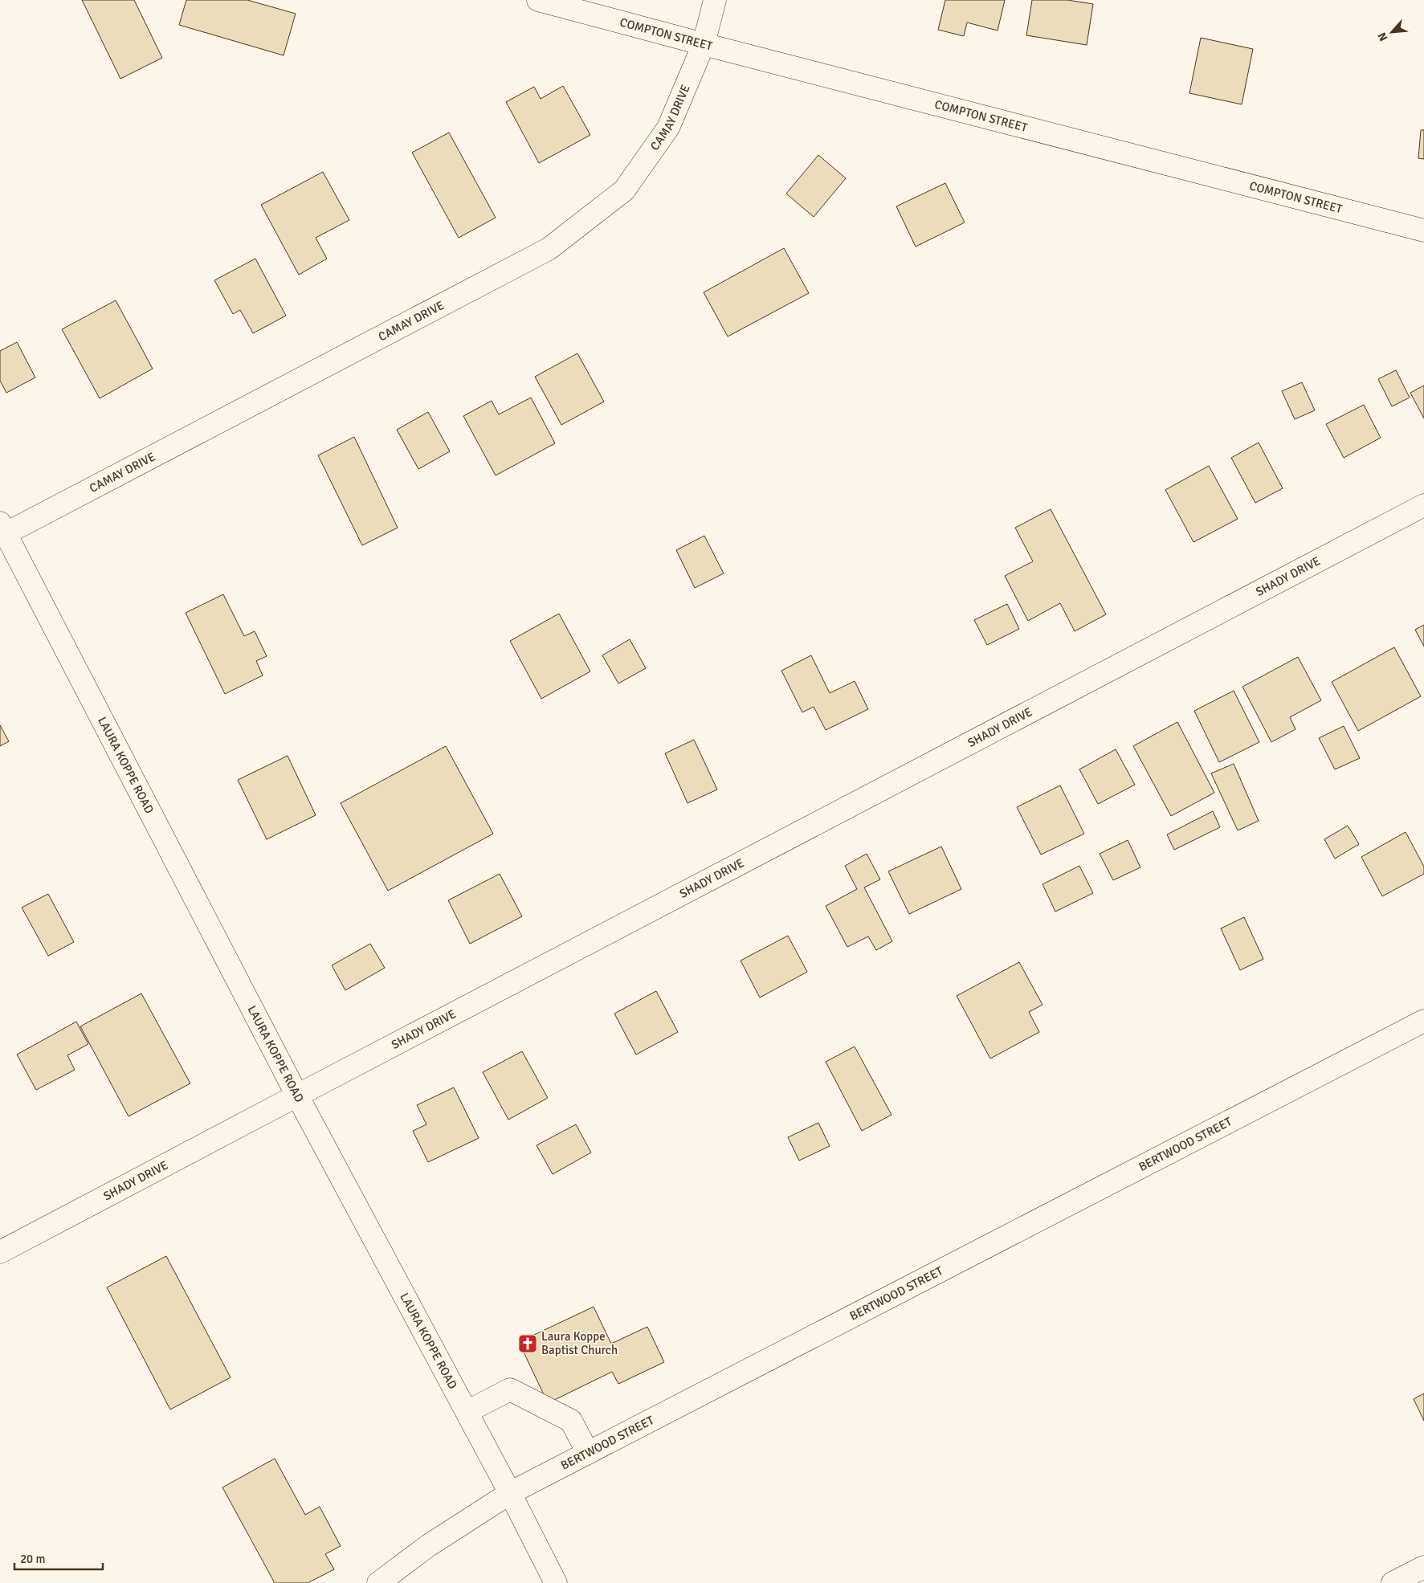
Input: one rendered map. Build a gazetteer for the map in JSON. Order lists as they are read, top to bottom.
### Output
{
  "streets": {
    "street": [
      "COMPTON STREET",
      "CAMAY DRIVE",
      "SHADY DRIVE",
      "LAURA KOPPE ROAD",
      "BERTWOOD STREET"
    ]
  },
  "crossings": [
    ["COMPTON STREET", "CAMAY DRIVE"],
    ["CAMAY DRIVE", "LAURA KOPPE ROAD"],
    ["SHADY DRIVE", "LAURA KOPPE ROAD"],
    ["LAURA KOPPE ROAD", "BERTWOOD STREET"]
  ],
  "places": {
    "church": ["Laura Koppe Baptist Church"]
  },
  "scale_bar": "20 m",
  "north": "bottom left"
}
